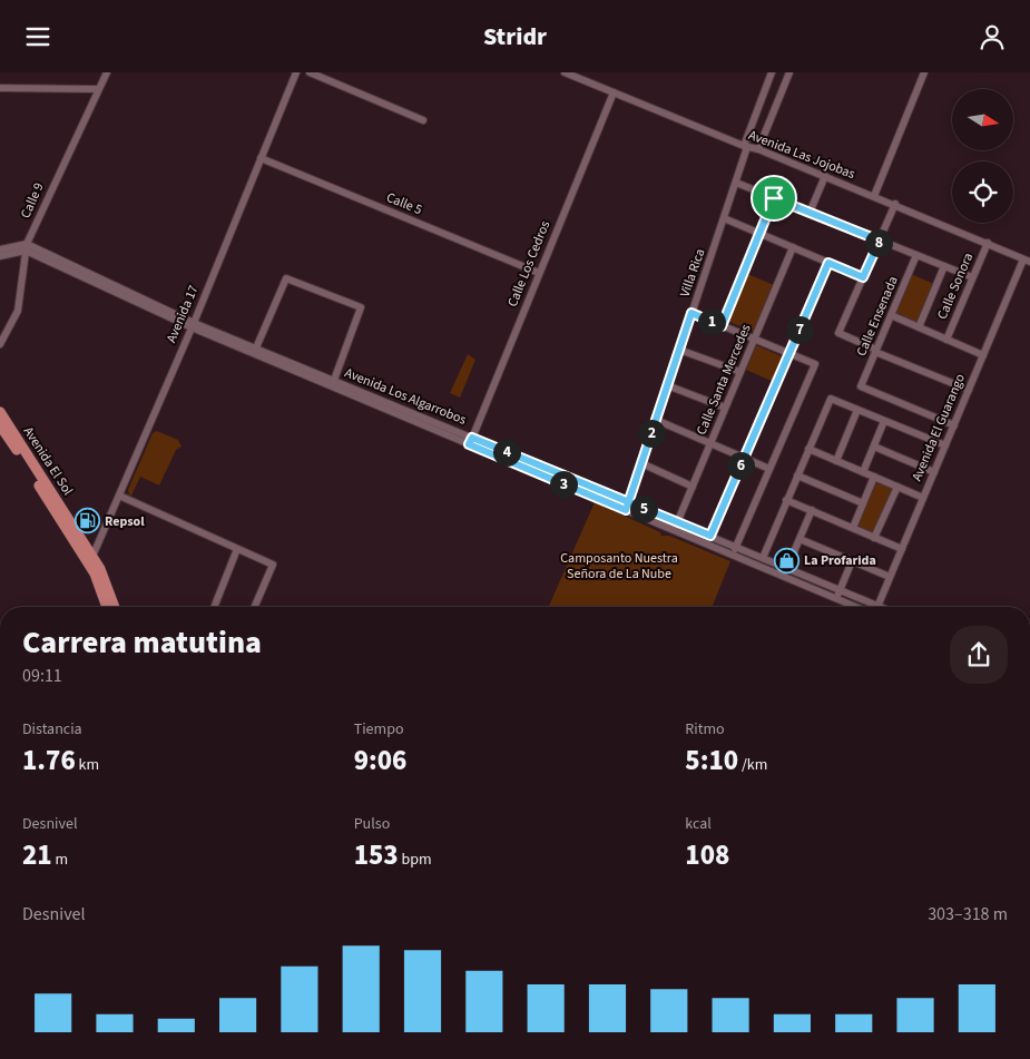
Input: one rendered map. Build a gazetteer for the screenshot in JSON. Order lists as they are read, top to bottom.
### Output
{
  "streets": {
    "main road": ["Avenida El Sol"],
    "street": [
      "Avenida Las Jojobas",
      "Calle 9",
      "Calle 5",
      "Calle Los Cedros",
      "Villa Rica",
      "Calle Sonora",
      "Avenida 17",
      "Calle Ensenada",
      "Calle Santa Mercedes",
      "Avenida Los Algarrobos",
      "Avenida El Guarango"
    ]
  },
  "crossings": [
    ["Avenida Las Jojobas", "Calle Los Cedros"],
    ["Avenida Las Jojobas", "Villa Rica"],
    ["Avenida Las Jojobas", "Calle Sonora"],
    ["Avenida Las Jojobas", "Avenida El Guarango"],
    ["Calle 9", "Avenida Los Algarrobos"],
    ["Calle 5", "Calle Los Cedros"],
    ["Calle 5", "Avenida 17"],
    ["Calle Los Cedros", "Avenida Los Algarrobos"],
    ["Villa Rica", "Avenida Los Algarrobos"],
    ["Avenida 17", "Avenida Los Algarrobos"],
    ["Avenida 17", "Avenida El Sol"],
    ["Calle Ensenada", "Avenida El Guarango"],
    ["Calle Santa Mercedes", "Avenida Los Algarrobos"]
  ],
  "parks": ["Camposanto Nuestra Señora de La Nube"],
  "places": {
    "fuel station": ["Repsol"],
    "shop": ["La Profarida"]
  },
  "north": "right",
  "page": {
    "header": "Stridr",
    "pins": [
      "8",
      "1",
      "7",
      "2",
      "4",
      "6",
      "3",
      "5"
    ],
    "heading": ["Carrera matutina", "09:11"],
    "stats": [
      ["Distancia", "1.76 km"],
      ["Tiempo", "9:06"],
      ["Ritmo", "5:10 /km"],
      ["Desnivel", "21 m"],
      ["Pulso", "153 bpm"],
      ["kcal", "108"]
    ],
    "chart": ["Desnivel", "303–318 m"]
  }
}
